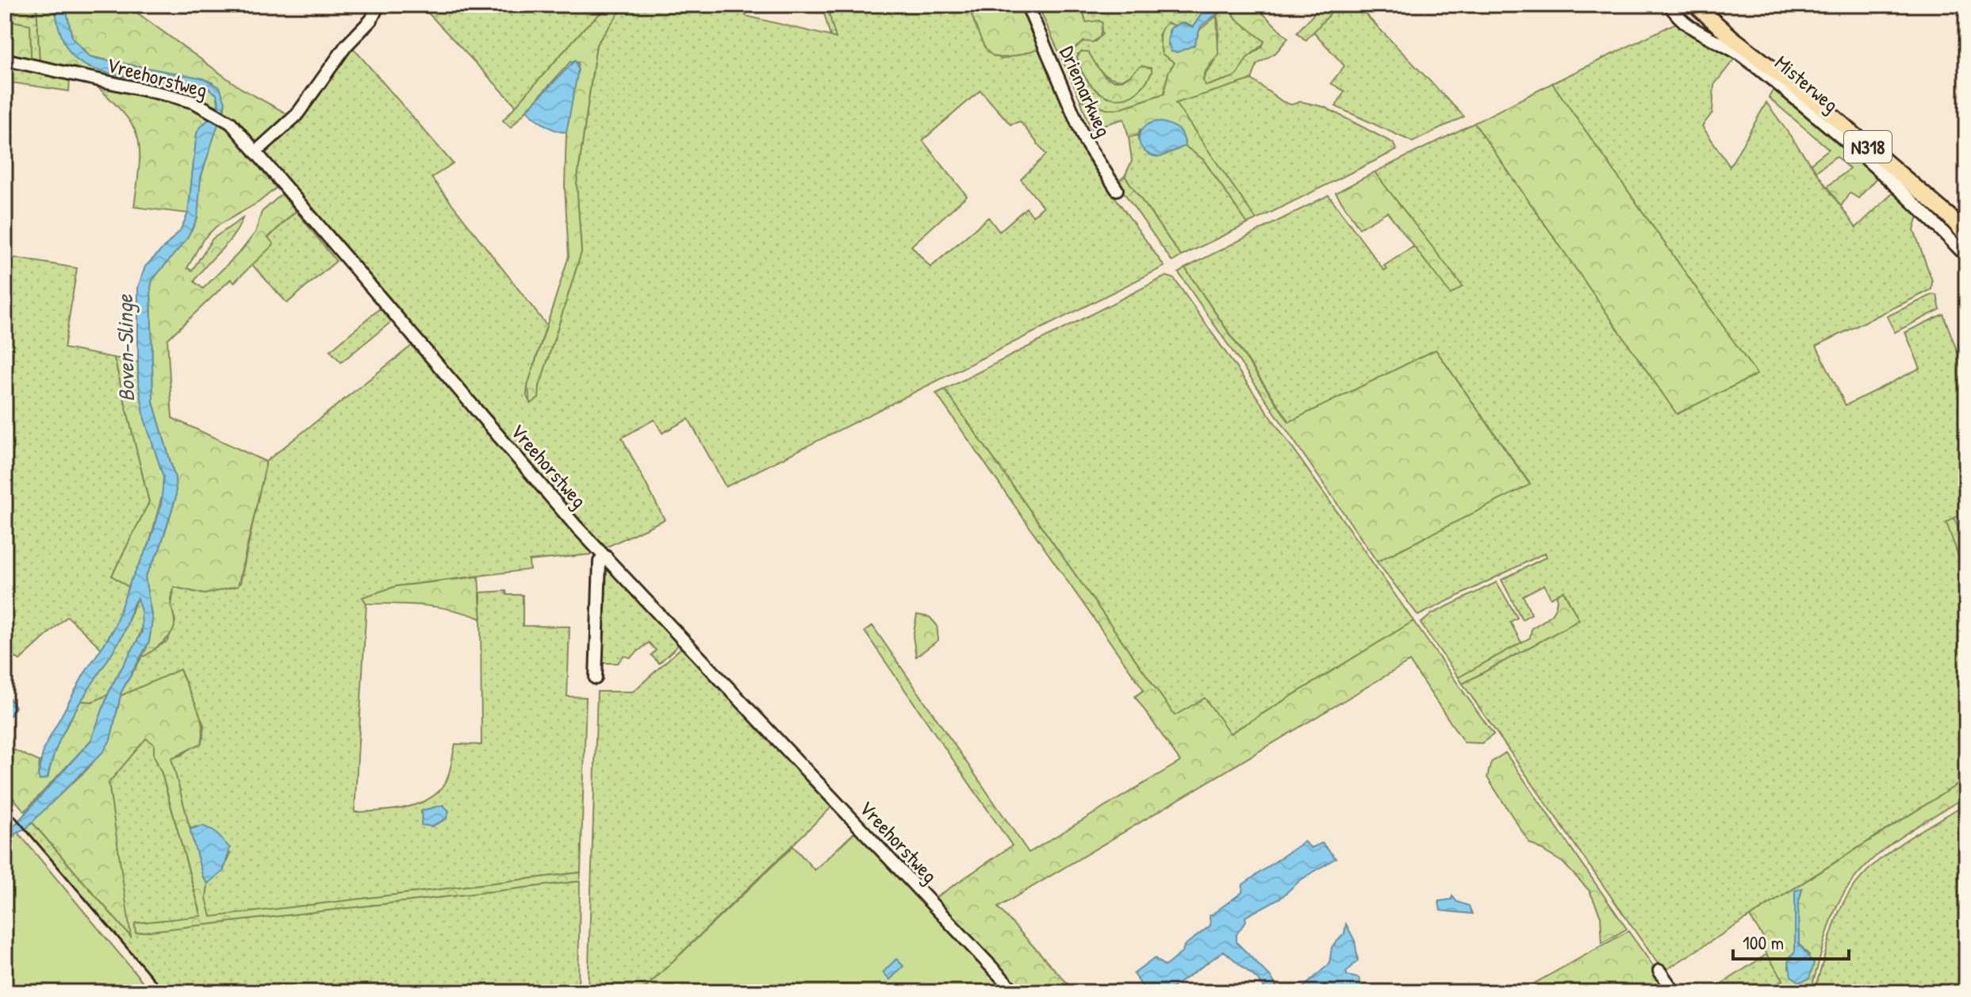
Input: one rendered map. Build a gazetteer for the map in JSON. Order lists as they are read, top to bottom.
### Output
{
  "streets": {
    "main road": ["Misterweg", "N318"],
    "street": ["Vreehorstweg", "Driemarkweg"]
  },
  "water": ["Boven-Slinge"],
  "scale_bar": "100 m"
}
